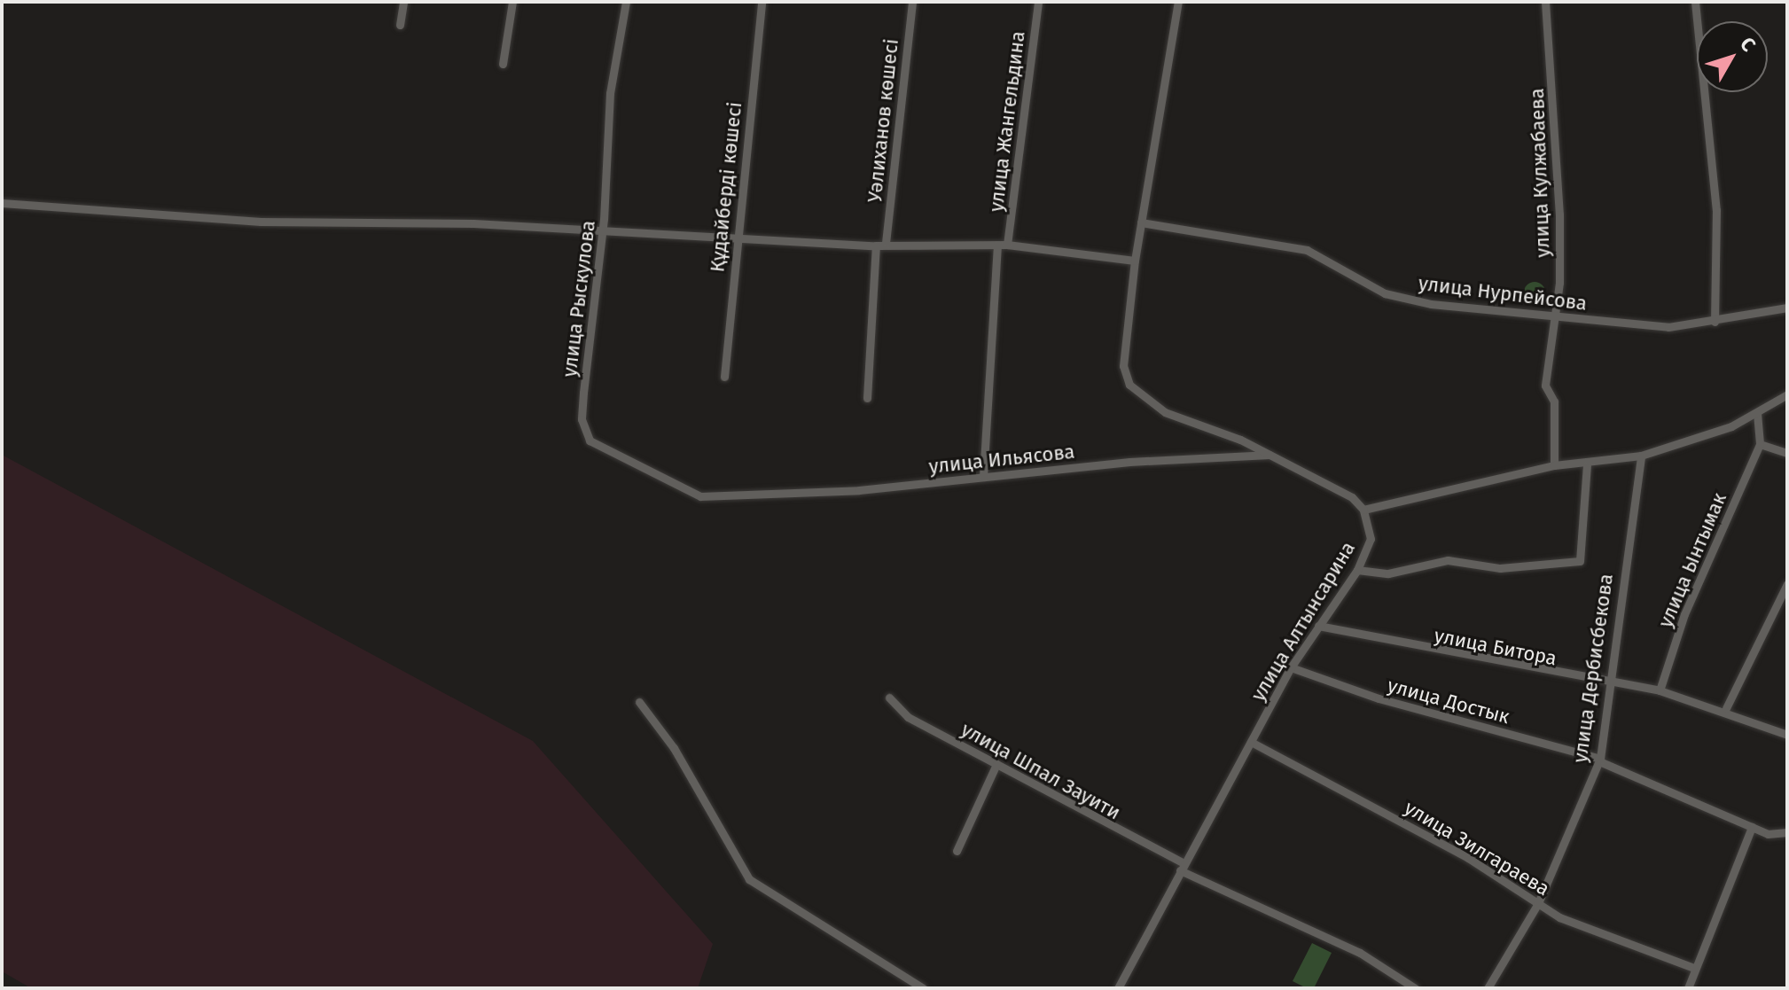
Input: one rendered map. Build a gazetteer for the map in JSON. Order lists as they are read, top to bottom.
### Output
{
  "streets": {
    "street": [
      "Уәлиханов көшесі",
      "улица Жангельдина",
      "улица Кулжабаева",
      "Құдайберді көшесі",
      "улица Нурпейсова",
      "улица Рыскулова",
      "улица Ильясова",
      "улица Ынтымак",
      "улица Алтынсарина",
      "улица Битора",
      "улица Дербисбекова",
      "улица Достык",
      "улица Шпал Зауити",
      "улица Зилгараева"
    ]
  },
  "crossings": [
    ["улица Кулжабаева", "улица Нурпейсова"],
    ["улица Рыскулова", "улица Ильясова"],
    ["улица Ынтымак", "улица Битора"],
    ["улица Алтынсарина", "улица Битора"],
    ["улица Алтынсарина", "улица Достык"],
    ["улица Алтынсарина", "улица Шпал Зауити"],
    ["улица Алтынсарина", "улица Зилгараева"],
    ["улица Битора", "улица Дербисбекова"],
    ["улица Дербисбекова", "улица Достык"],
    ["улица Дербисбекова", "улица Зилгараева"]
  ],
  "north": "top right"
}
